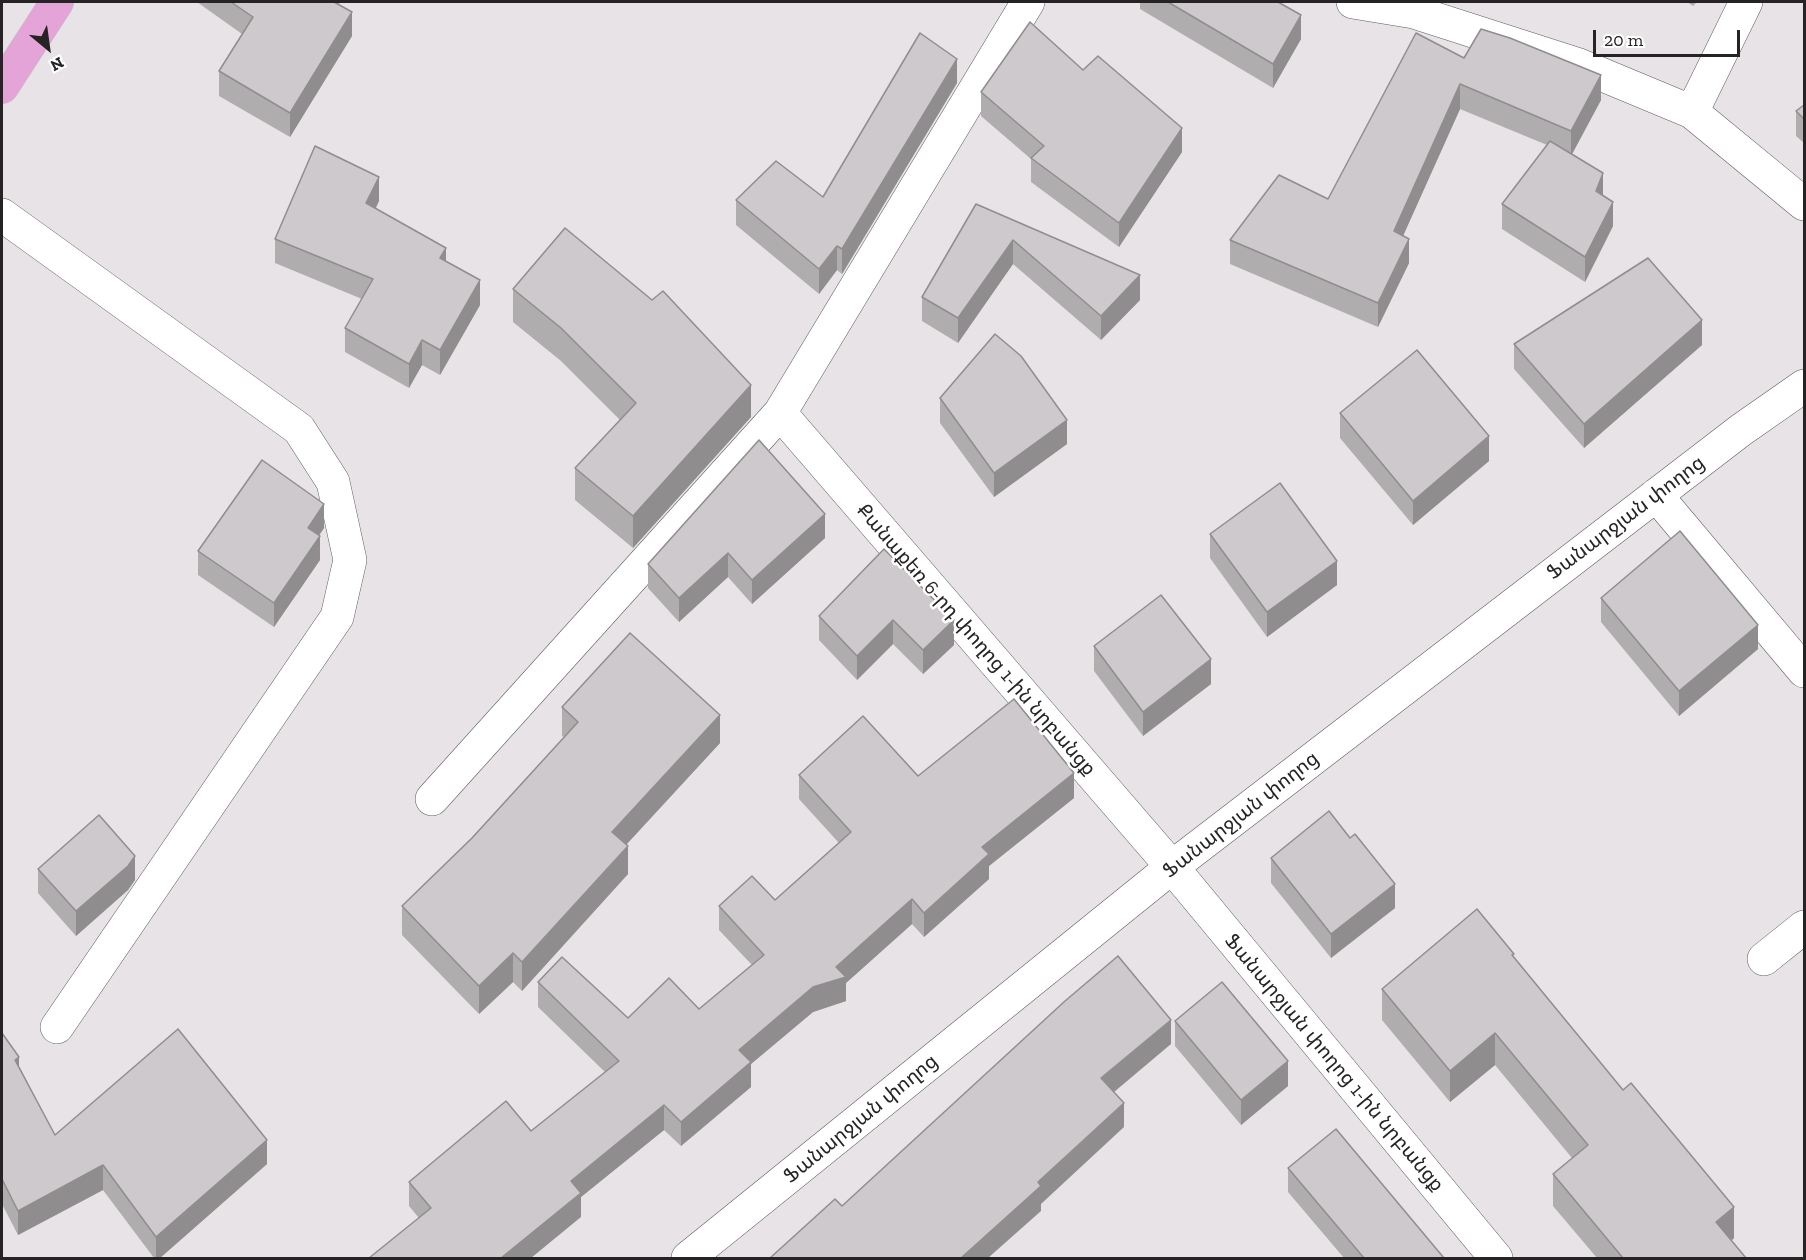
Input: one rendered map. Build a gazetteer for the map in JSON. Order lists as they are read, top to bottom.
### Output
{
  "streets": {
    "street": ["Ֆանարջյան փողոց", "Քանաքեռ 6-րդ փողոց 1-ին նրբանցք", "Ֆանարջյան փողոց 1-ին նրբանցք"]
  },
  "crossings": [
    ["Ֆանարջյան փողոց", "Քանաքեռ 6-րդ փողոց 1-ին նրբանցք"],
    ["Ֆանարջյան փողոց", "Ֆանարջյան փողոց 1-ին նրբանցք"],
    ["Քանաքեռ 6-րդ փողոց 1-ին նրբանցք", "Ֆանարջյան փողոց 1-ին նրբանցք"]
  ],
  "scale_bar": "20 m",
  "north": "bottom right"
}
